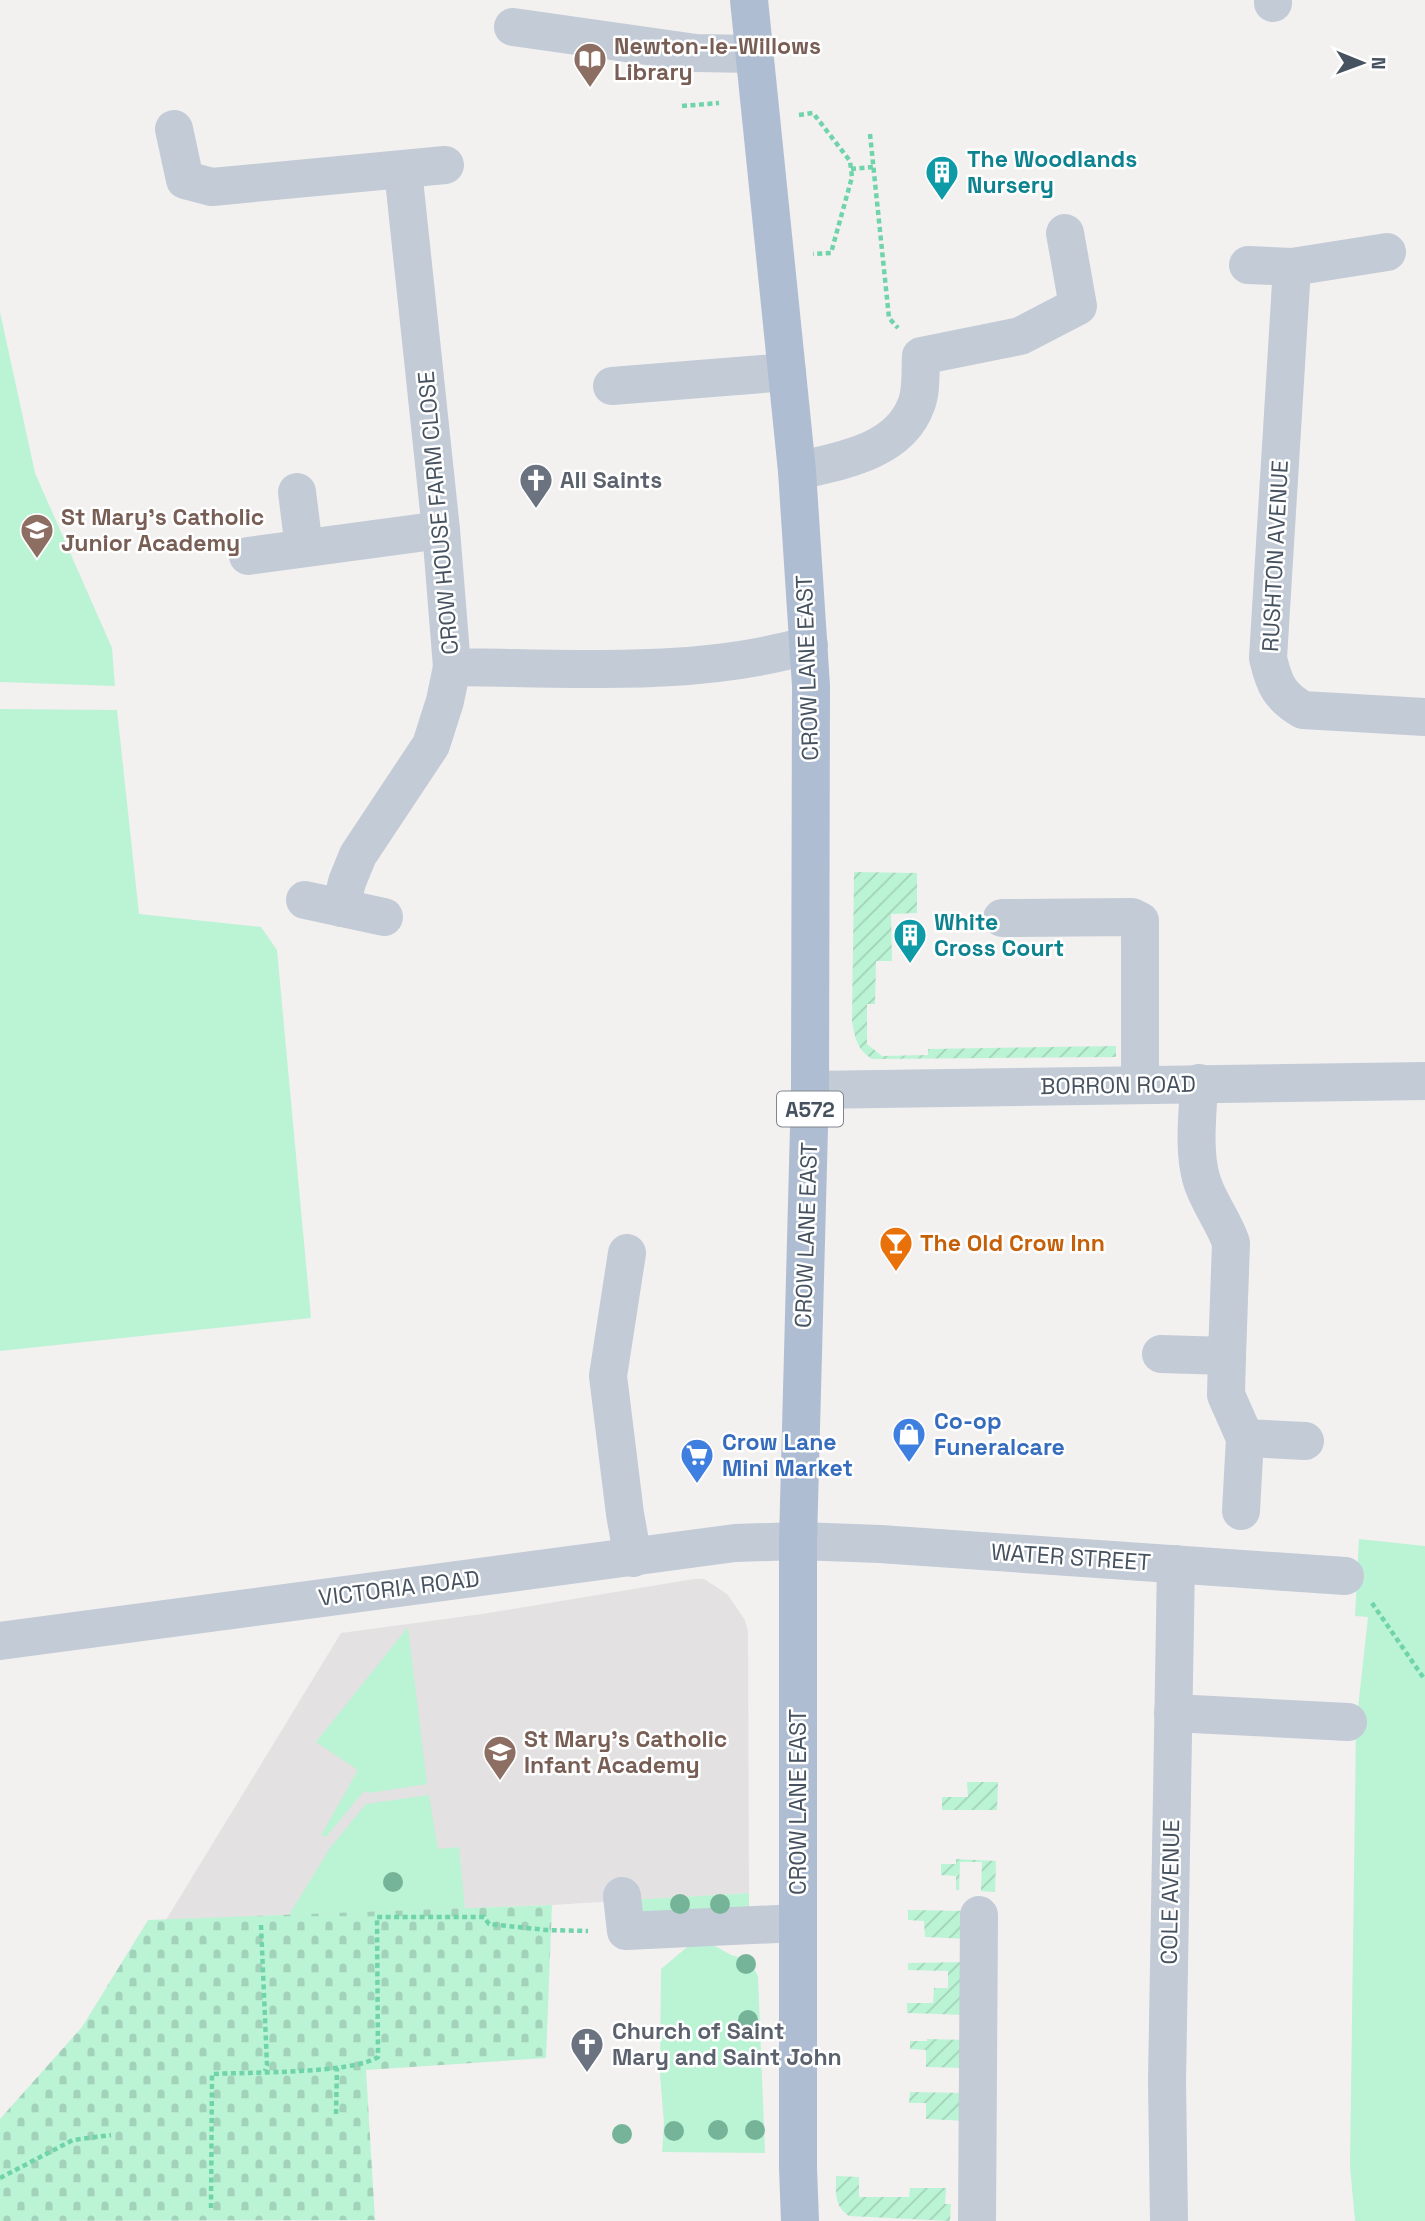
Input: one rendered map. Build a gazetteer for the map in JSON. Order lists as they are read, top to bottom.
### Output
{
  "streets": {
    "main road": ["CROW LANE EAST", "A572"],
    "street": [
      "CROW HOUSE FARM CLOSE",
      "RUSHTON AVENUE",
      "BORRON ROAD",
      "WATER STREET",
      "VICTORIA ROAD",
      "COLE AVENUE"
    ]
  },
  "crossings": [
    ["CROW HOUSE FARM CLOSE", "CROW LANE EAST"],
    ["CROW LANE EAST", "BORRON ROAD"],
    ["CROW LANE EAST", "WATER STREET"],
    ["CROW LANE EAST", "VICTORIA ROAD"],
    ["WATER STREET", "VICTORIA ROAD"],
    ["WATER STREET", "COLE AVENUE"]
  ],
  "places": {
    "library": ["Newton-le-Willows Library"],
    "building": ["The Woodlands Nursery", "White Cross Court"],
    "church": ["All Saints", "Church of Saint Mary and Saint John"],
    "school or university": ["St Mary's Catholic Junior Academy", "St Mary's Catholic Infant Academy"],
    "bar": ["The Old Crow Inn"],
    "shop": ["Co-op Funeralcare"],
    "supermarket": ["Crow Lane Mini Market"]
  },
  "north": "right"
}
